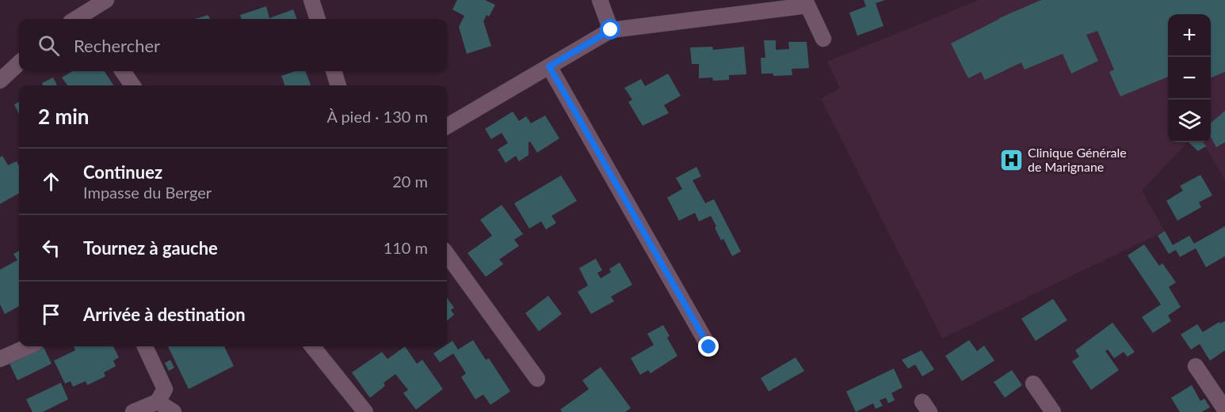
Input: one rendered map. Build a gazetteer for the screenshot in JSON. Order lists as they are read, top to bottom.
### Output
{
  "places": {
    "hospital": ["Clinique Générale de Marignane"]
  },
  "page": {
    "map_buttons": ["+", "−"],
    "search": "Rechercher",
    "heading": ["2 min", "À pied · 130 m"],
    "list": [
      ["Continuez", "Impasse du Berger", "20 m"],
      ["Tournez à gauche", "110 m"],
      "Arrivée à destination"
    ]
  }
}
